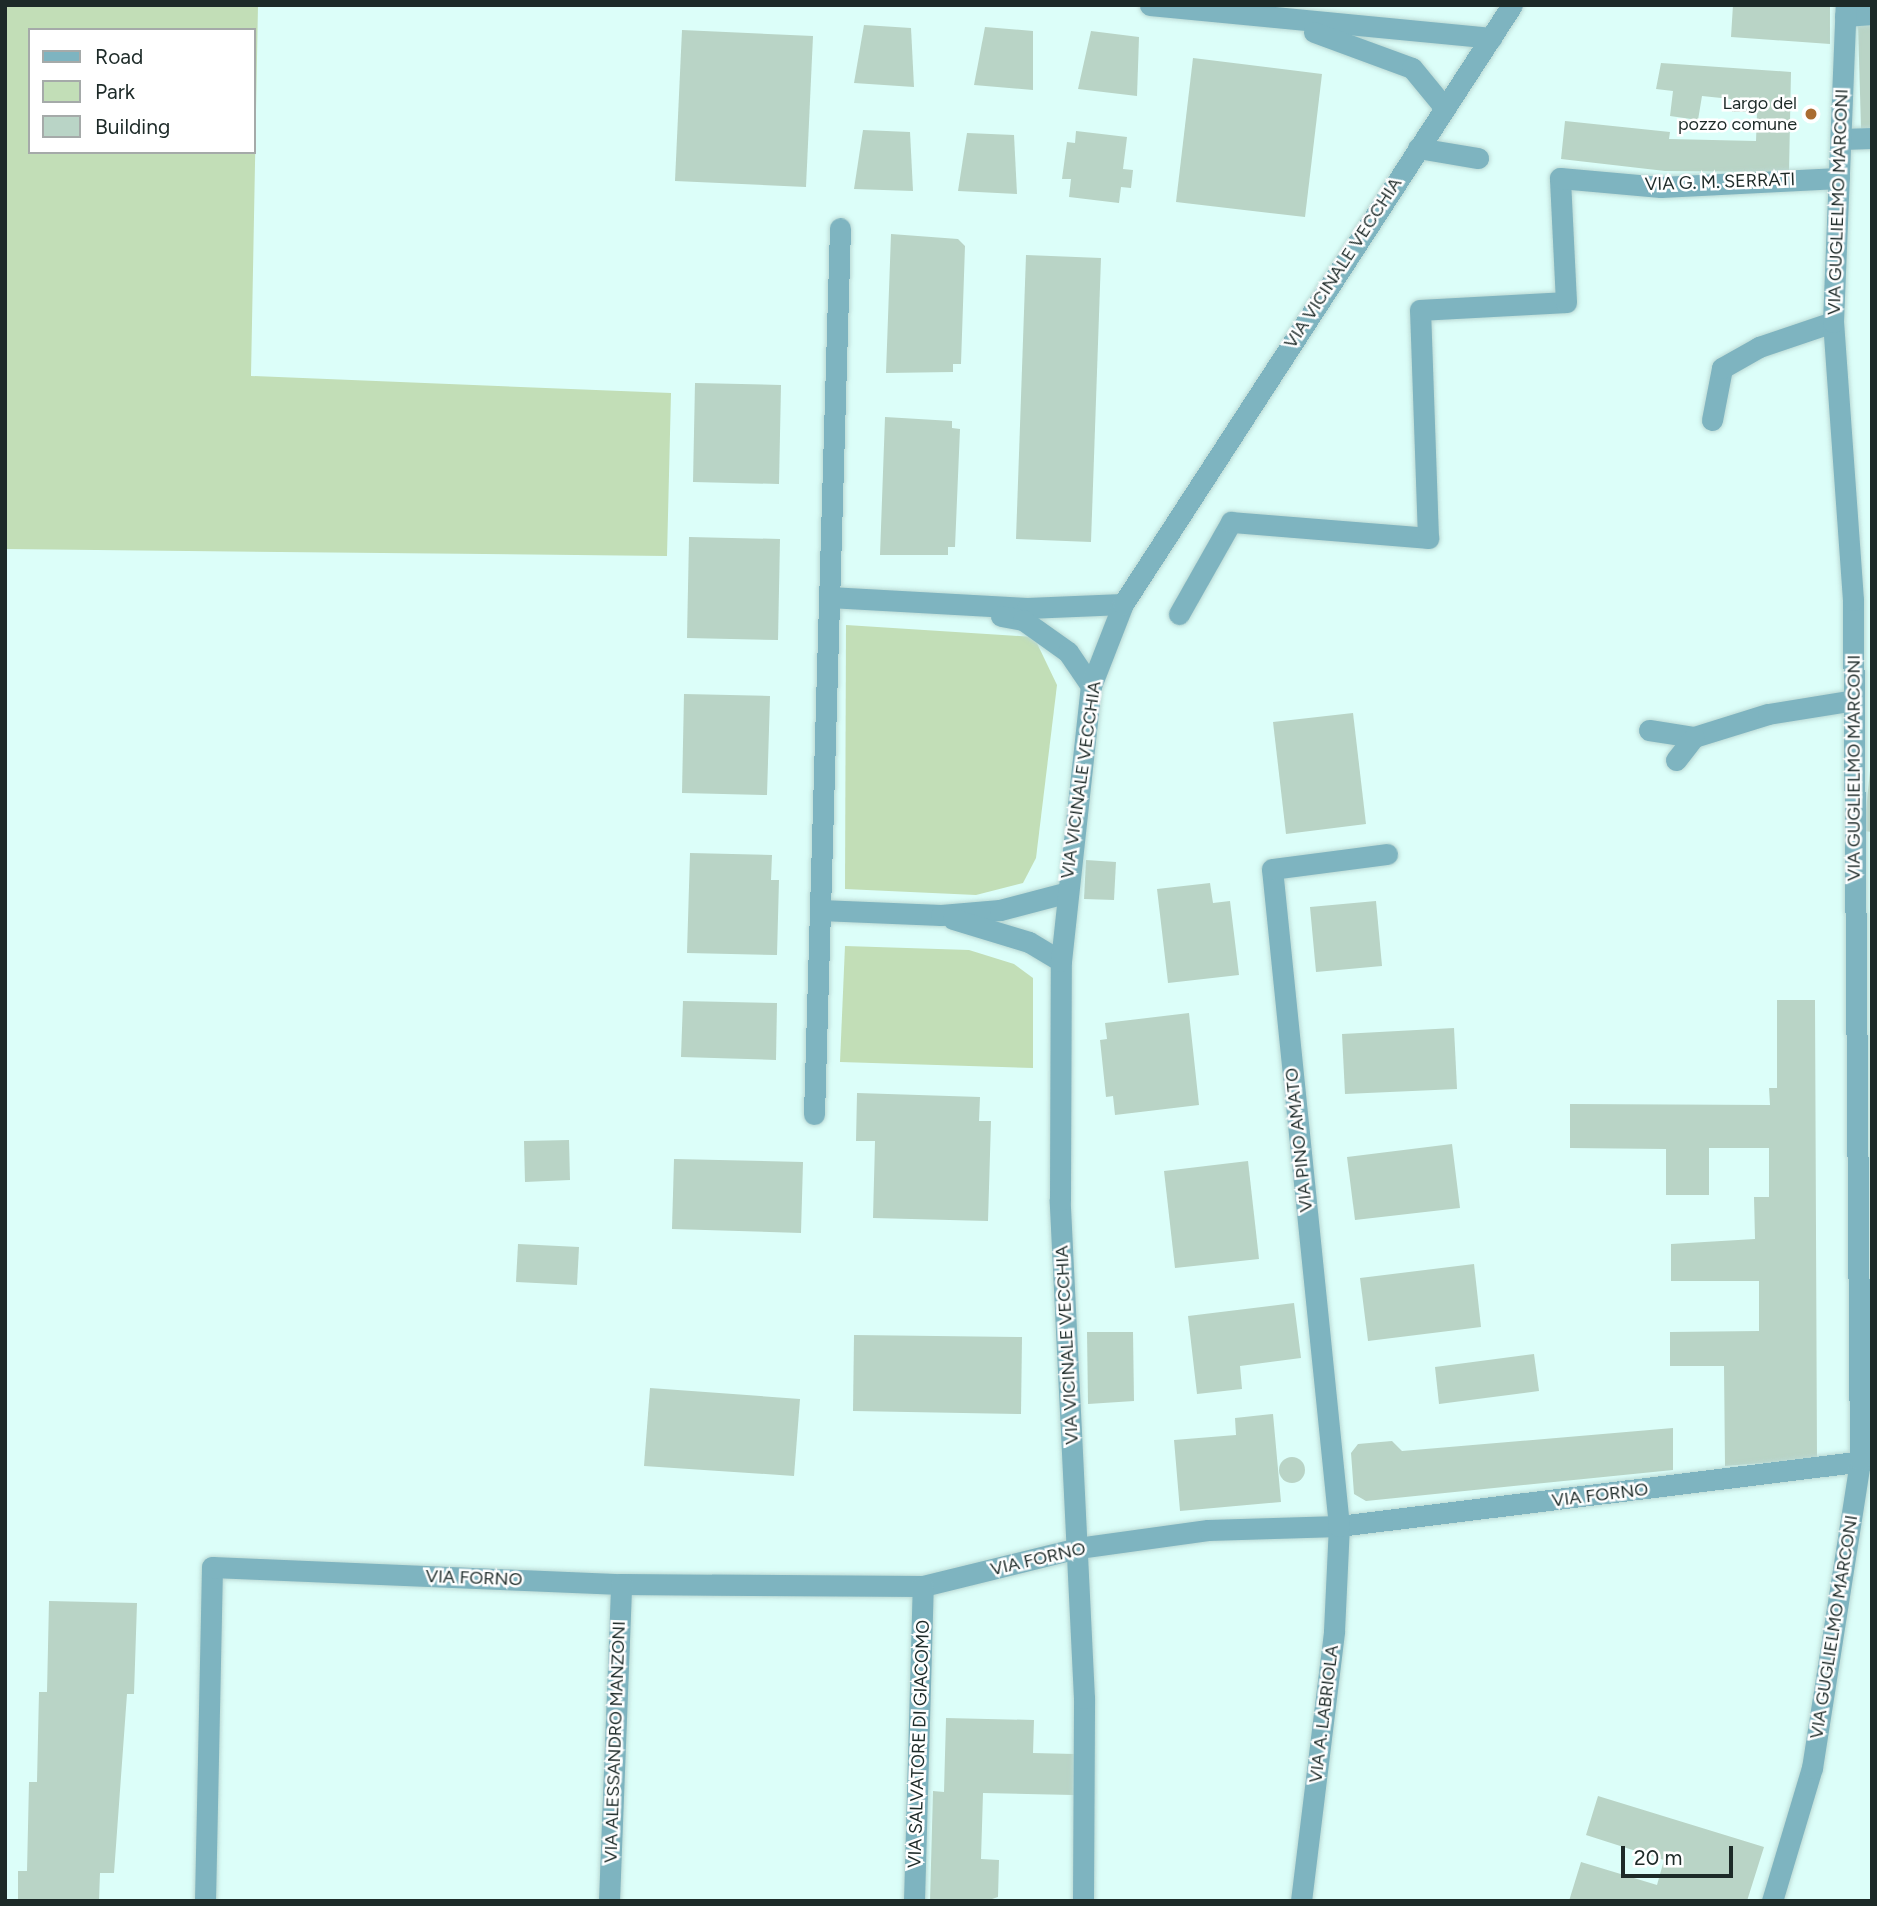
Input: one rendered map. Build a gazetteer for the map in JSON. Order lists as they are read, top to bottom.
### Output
{
  "streets": {
    "street": [
      "VIA G. M. SERRATI",
      "VIA GUGLIELMO MARCONI",
      "VIA VICINALE VECCHIA",
      "VIA PINO AMATO",
      "VIA FORNO",
      "VIA A. LABRIOLA",
      "VIA ALESSANDRO MANZONI",
      "VIA SALVATORE DI GIACOMO"
    ]
  },
  "crossings": [
    ["VIA G. M. SERRATI", "VIA GUGLIELMO MARCONI"],
    ["VIA GUGLIELMO MARCONI", "VIA FORNO"],
    ["VIA VICINALE VECCHIA", "VIA FORNO"],
    ["VIA PINO AMATO", "VIA FORNO"],
    ["VIA PINO AMATO", "VIA A. LABRIOLA"],
    ["VIA FORNO", "VIA A. LABRIOLA"],
    ["VIA FORNO", "VIA ALESSANDRO MANZONI"],
    ["VIA FORNO", "VIA SALVATORE DI GIACOMO"]
  ],
  "places": ["Largo del pozzo comune"],
  "legend": ["Road", "Park", "Building"],
  "scale_bar": "20 m"
}
